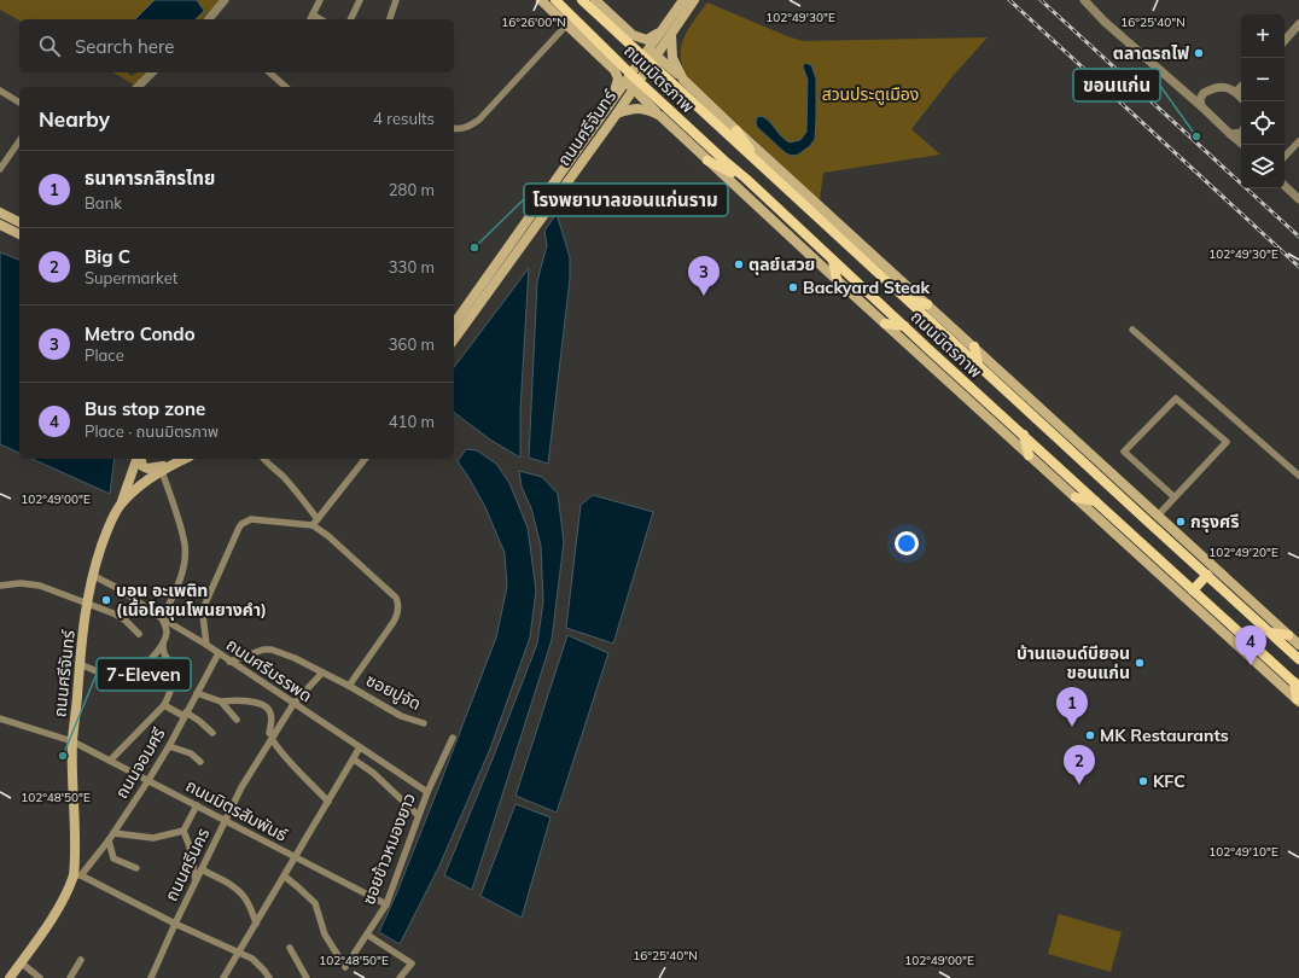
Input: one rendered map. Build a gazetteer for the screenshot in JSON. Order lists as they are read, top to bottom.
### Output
{
  "streets": {
    "main road": ["ถนนมิตรภาพ", "ถนนศรีจันทร์"],
    "street": [
      "ถนนศรีบรรพด",
      "ซอยปูจัด",
      "ถนนจอมศรี",
      "ถนนมิตรสัมพันธ์",
      "ซอยข้าวหมองยาว",
      "ถนนศรีนคร"
    ]
  },
  "crossings": [
    ["ถนนมิตรภาพ", "ถนนศรีจันทร์"],
    ["ถนนศรีจันทร์", "ถนนศรีบรรพด"],
    ["ถนนศรีจันทร์", "ถนนจอมศรี"],
    ["ถนนศรีจันทร์", "ถนนมิตรสัมพันธ์"],
    ["ถนนศรีบรรพด", "ซอยปูจัด"],
    ["ถนนศรีบรรพด", "ถนนจอมศรี"],
    ["ถนนศรีบรรพด", "ซอยข้าวหมองยาว"],
    ["ถนนศรีบรรพด", "ถนนศรีนคร"],
    ["ซอยปูจัด", "ถนนศรีนคร"],
    ["ถนนจอมศรี", "ถนนมิตรสัมพันธ์"],
    ["ถนนมิตรสัมพันธ์", "ซอยข้าวหมองยาว"],
    ["ถนนมิตรสัมพันธ์", "ถนนศรีนคร"]
  ],
  "parks": ["สวนประตูเมือง"],
  "places": [
    "ตลาดรถไฟ",
    "ขอนแก่น",
    "โรงพยาบาลขอนแก่นราม",
    "ตุลย์เสวย",
    "Backyard Steak",
    "กรุงศรี",
    "บอน อะเพติท (เนื้อโคขุนโพนยางคำ)",
    "บ้านแอนด์บียอน ขอนแก่น",
    "MK Restaurants",
    "7-Eleven",
    "KFC"
  ],
  "page": {
    "map_buttons": ["+", "−"],
    "search": "Search here",
    "heading": ["Nearby", "4 results"],
    "list": [
      {
        "mark": "1",
        "name": "ธนาคารกสิกรไทย",
        "note": "Bank",
        "value": "280 m"
      },
      {
        "mark": "2",
        "name": "Big C",
        "note": "Supermarket",
        "value": "330 m"
      },
      {
        "mark": "3",
        "name": "Metro Condo",
        "note": "Place",
        "value": "360 m"
      },
      {
        "mark": "4",
        "name": "Bus stop zone",
        "note": "Place · ถนนมิตรภาพ",
        "value": "410 m"
      }
    ],
    "pins": [
      "3",
      "4",
      "1",
      "2"
    ]
  },
  "coordinates": [
    "102°49'30\"E",
    "16°26'00\"N",
    "16°25'40\"N",
    "102°49'00\"E",
    "102°49'20\"E",
    "102°48'50\"E",
    "102°49'10\"E"
  ]
}
